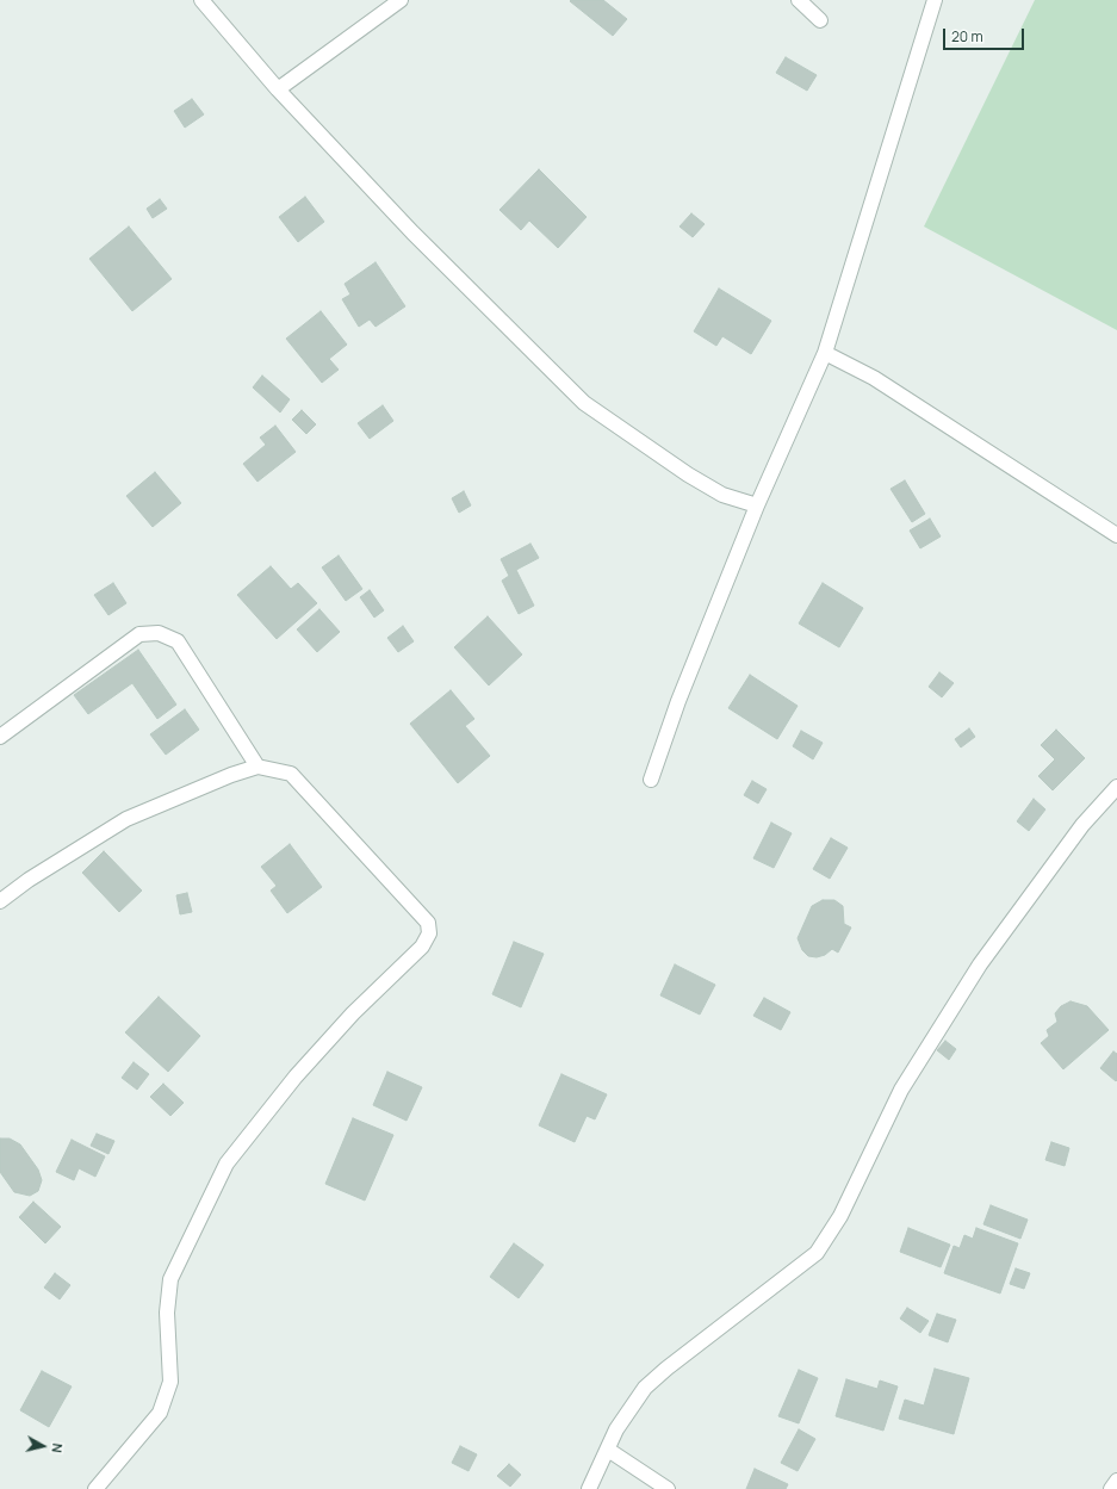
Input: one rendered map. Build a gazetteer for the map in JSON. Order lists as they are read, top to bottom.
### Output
{
  "scale_bar": "20 m",
  "north": "right"
}
